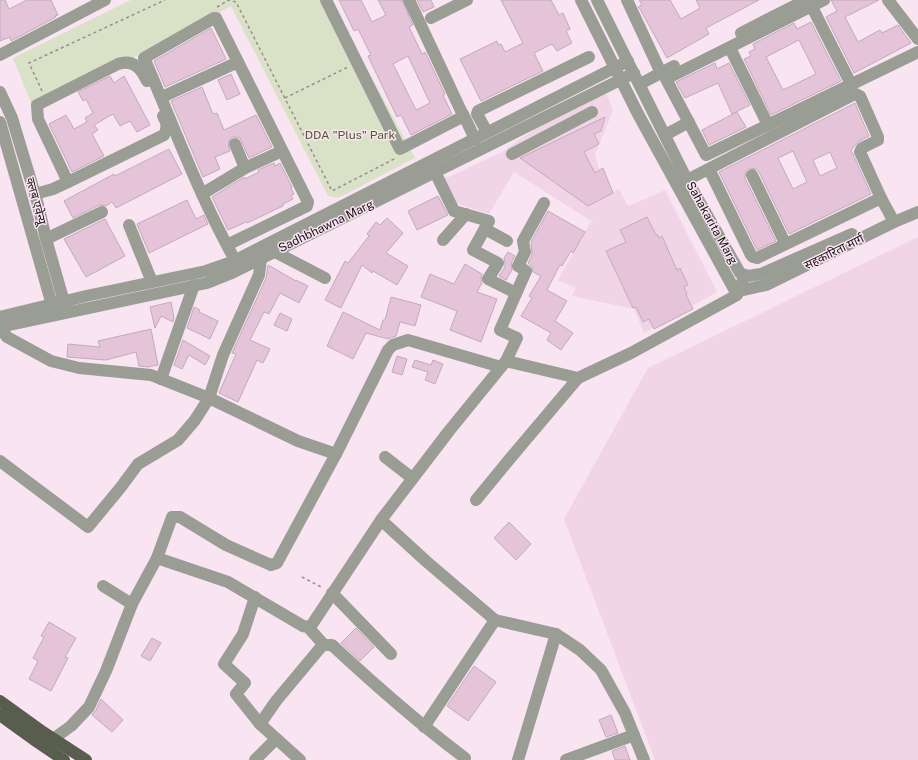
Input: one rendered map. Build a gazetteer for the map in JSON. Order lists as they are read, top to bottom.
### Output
{
  "streets": {
    "street": [
      "क्लब एवेन्यू",
      "Sahakarita Marg",
      "Sadhbhawna Marg",
      "सहकारिता मार्ग"
    ]
  },
  "crossings": [
    ["क्लब एवेन्यू", "Sadhbhawna Marg"],
    ["Sahakarita Marg", "Sadhbhawna Marg"],
    ["Sahakarita Marg", "सहकारिता मार्ग"]
  ],
  "parks": ["DDA \"Plus\" Park"]
}
